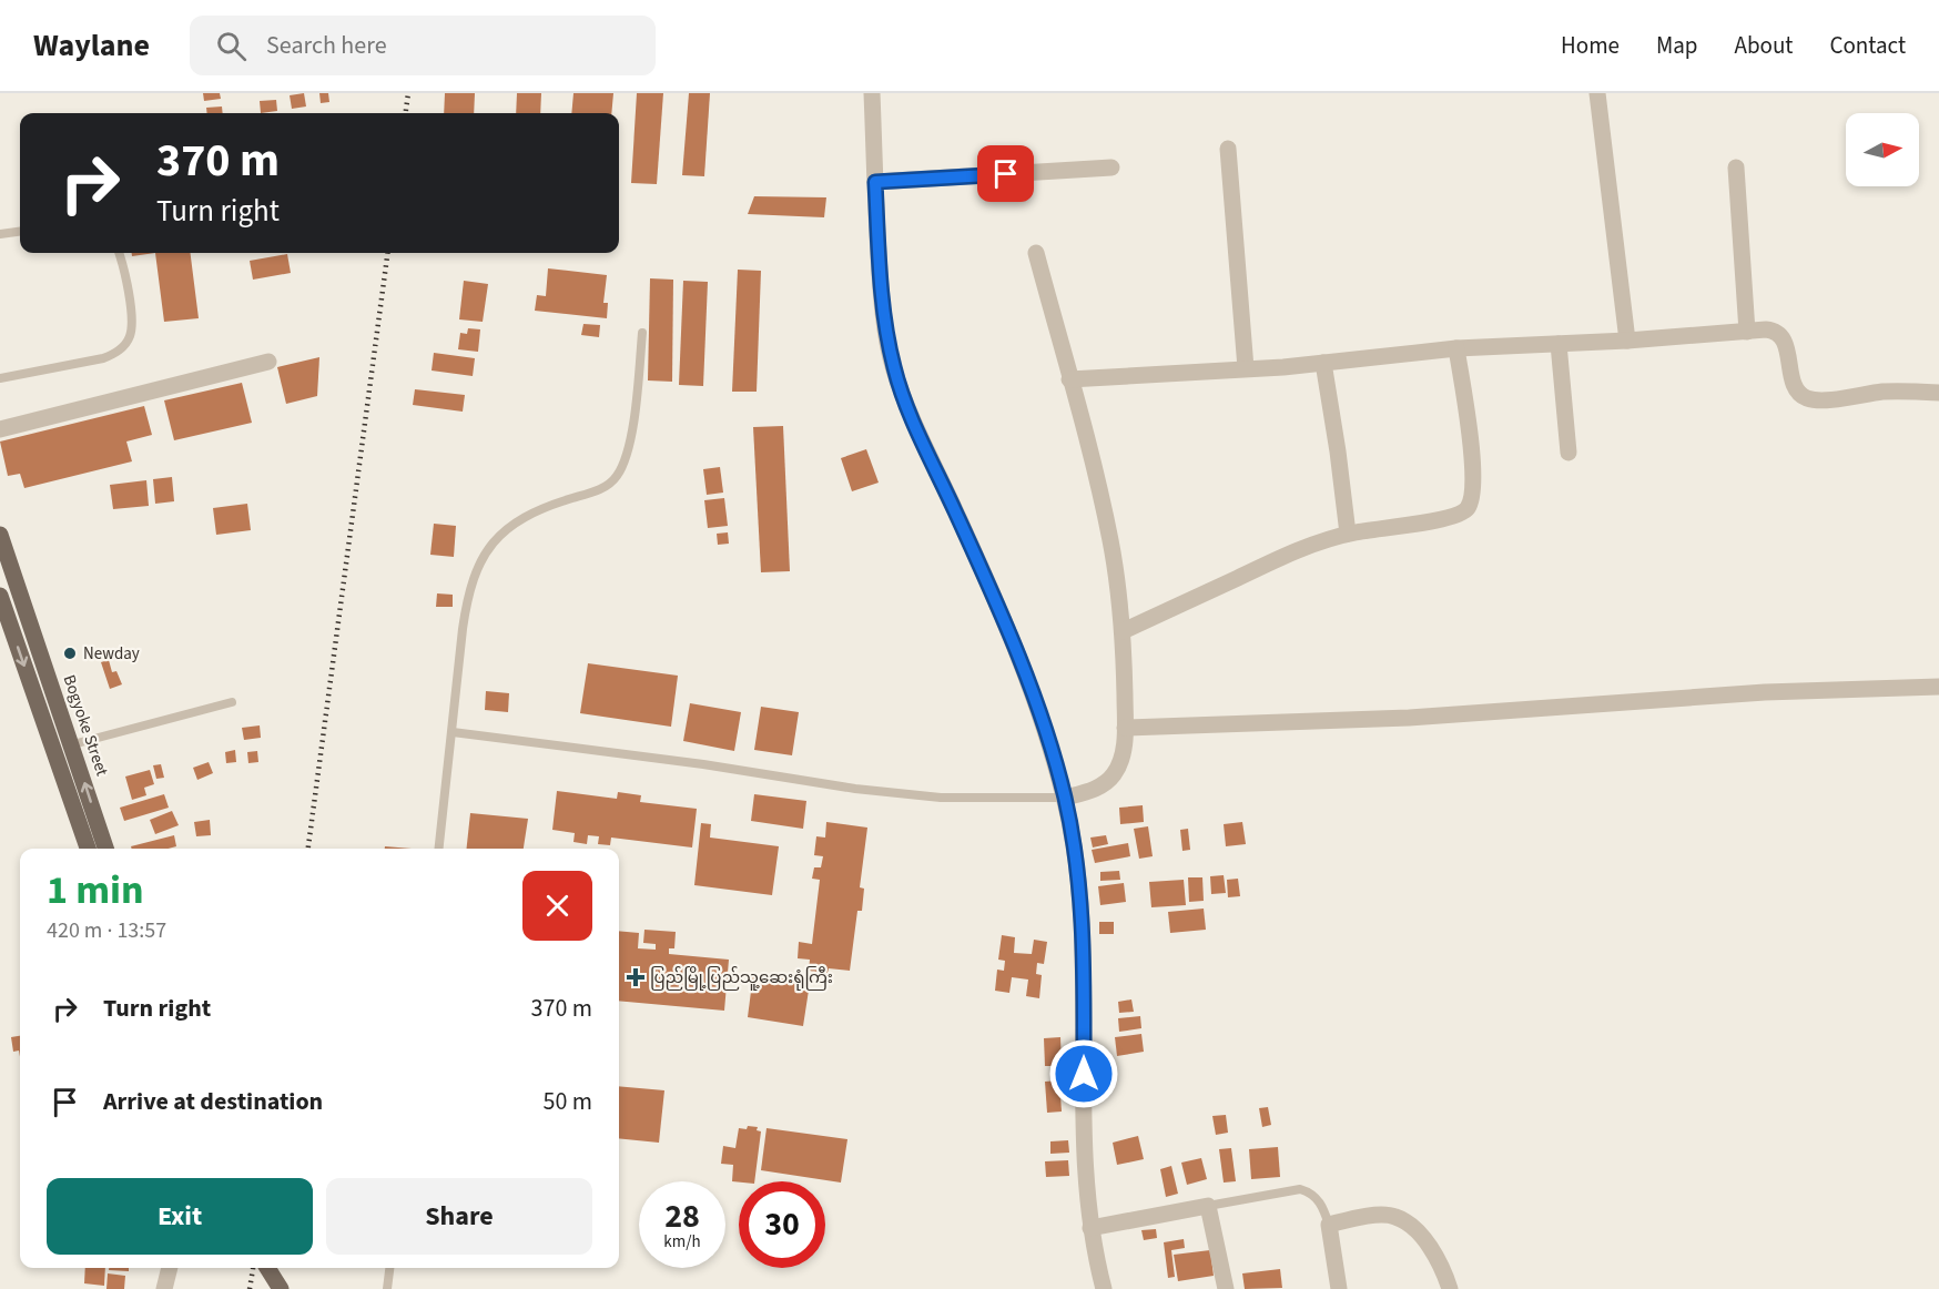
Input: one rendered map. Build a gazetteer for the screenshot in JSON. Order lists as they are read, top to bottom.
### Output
{
  "streets": {
    "main road": ["Bogyoke Street"]
  },
  "places": {
    "other": ["Newday"],
    "health": ["ပြည်မြို့ပြည်သူ့ဆေးရုံကြီး"]
  },
  "north": "right",
  "page": {
    "header": "Waylane",
    "search": "Search here",
    "nav": [
      "Home",
      "Map",
      "About",
      "Contact"
    ],
    "turn": ["370 m", "Turn right"],
    "heading": ["1 min", "420 m · 13:57"],
    "list": [
      {
        "name": "Turn right",
        "value": "370 m"
      },
      {
        "name": "Arrive at destination",
        "value": "50 m"
      }
    ],
    "buttons": ["Exit", "Share"],
    "speed": "28 km/h",
    "limit": "30"
  }
}
